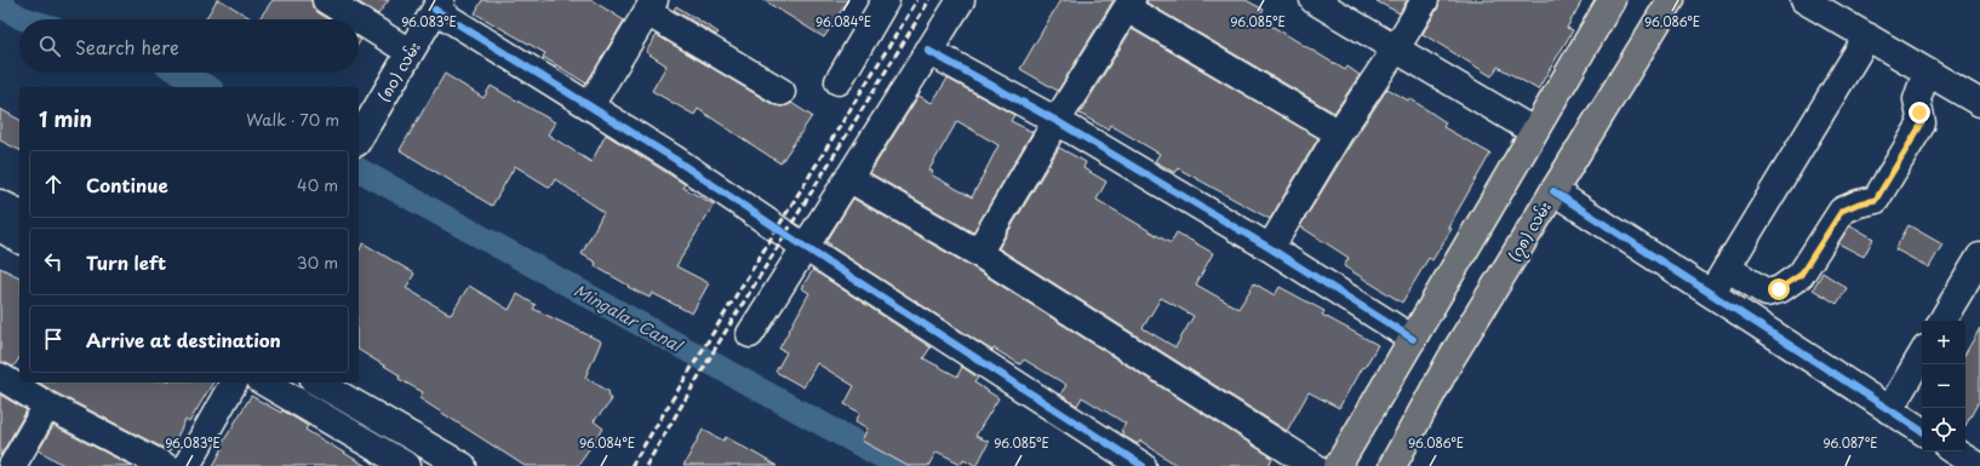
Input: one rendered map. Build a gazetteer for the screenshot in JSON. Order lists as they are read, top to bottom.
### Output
{
  "streets": {
    "main road": ["(၇၈) လမ်း"],
    "street": ["(၈၀) လမ်း"]
  },
  "water": ["Mingalar Canal"],
  "page": {
    "search": "Search here",
    "heading": ["1 min", "Walk · 70 m"],
    "list": [
      ["Continue", "40 m"],
      ["Turn left", "30 m"],
      "Arrive at destination"
    ],
    "map_buttons": ["+", "−"]
  },
  "coordinates": [
    "96.083°E",
    "96.084°E",
    "96.085°E",
    "96.086°E",
    "96.087°E"
  ]
}
